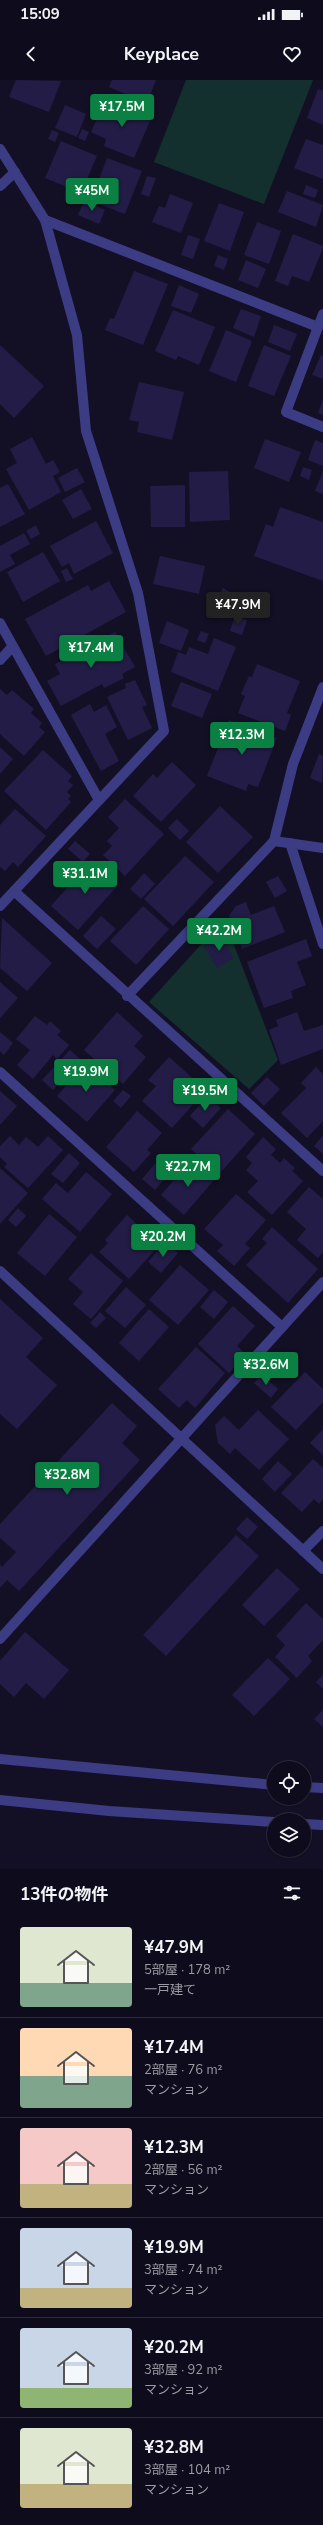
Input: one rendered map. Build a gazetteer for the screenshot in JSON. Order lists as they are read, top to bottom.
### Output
{
  "page": {
    "status": "15:09",
    "header": "Keyplace",
    "price": [
      "¥17.5M",
      "¥45M",
      "¥47.9M",
      "¥17.4M",
      "¥12.3M",
      "¥31.1M",
      "¥42.2M",
      "¥19.9M",
      "¥19.5M",
      "¥22.7M",
      "¥20.2M",
      "¥32.6M",
      "¥32.8M"
    ],
    "heading": "13件の物件",
    "list": [
      {
        "name": "¥47.9M",
        "note": "5部屋 · 178 m² · 一戸建て"
      },
      {
        "name": "¥17.4M",
        "note": "2部屋 · 76 m² · マンション"
      },
      {
        "name": "¥12.3M",
        "note": "2部屋 · 56 m² · マンション"
      },
      {
        "name": "¥19.9M",
        "note": "3部屋 · 74 m² · マンション"
      },
      {
        "name": "¥20.2M",
        "note": "3部屋 · 92 m² · マンション"
      },
      {
        "name": "¥32.8M",
        "note": "3部屋 · 104 m² · マンション"
      }
    ]
  }
}
